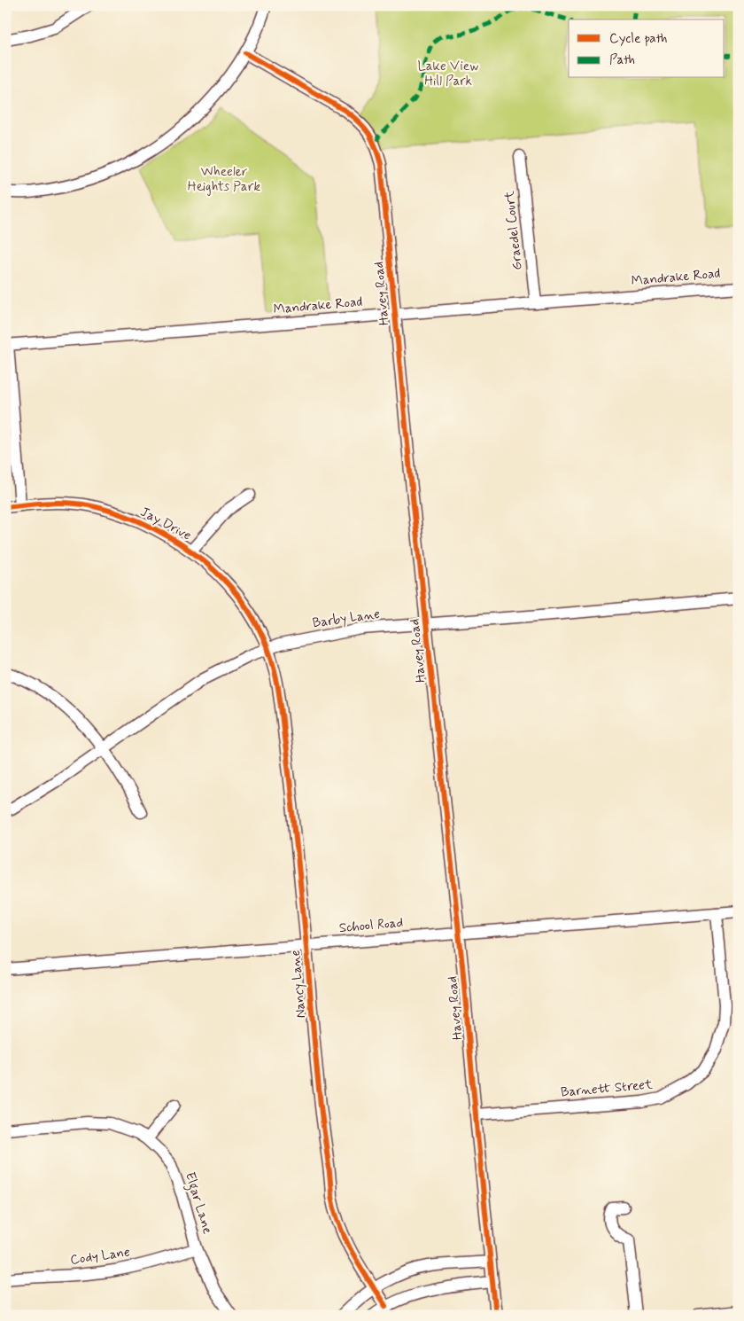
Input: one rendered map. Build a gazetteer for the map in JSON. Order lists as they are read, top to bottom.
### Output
{
  "streets": {
    "street": [
      "Graedel Court",
      "Mandrake Road",
      "Havey Road",
      "Jay Drive",
      "Barby Lane",
      "School Road",
      "Nancy Lane",
      "Barnett Street",
      "Elgar Lane",
      "Cody Lane"
    ]
  },
  "crossings": [
    ["Graedel Court", "Mandrake Road"],
    ["Mandrake Road", "Havey Road"],
    ["Havey Road", "Barby Lane"],
    ["Havey Road", "School Road"],
    ["Havey Road", "Barnett Street"],
    ["Jay Drive", "Barby Lane"],
    ["Jay Drive", "Nancy Lane"],
    ["Barby Lane", "Nancy Lane"],
    ["School Road", "Nancy Lane"],
    ["School Road", "Barnett Street"],
    ["Elgar Lane", "Cody Lane"]
  ],
  "parks": ["Lake View Hill Park", "Wheeler Heights Park"],
  "legend": ["Cycle path", "Path"]
}
